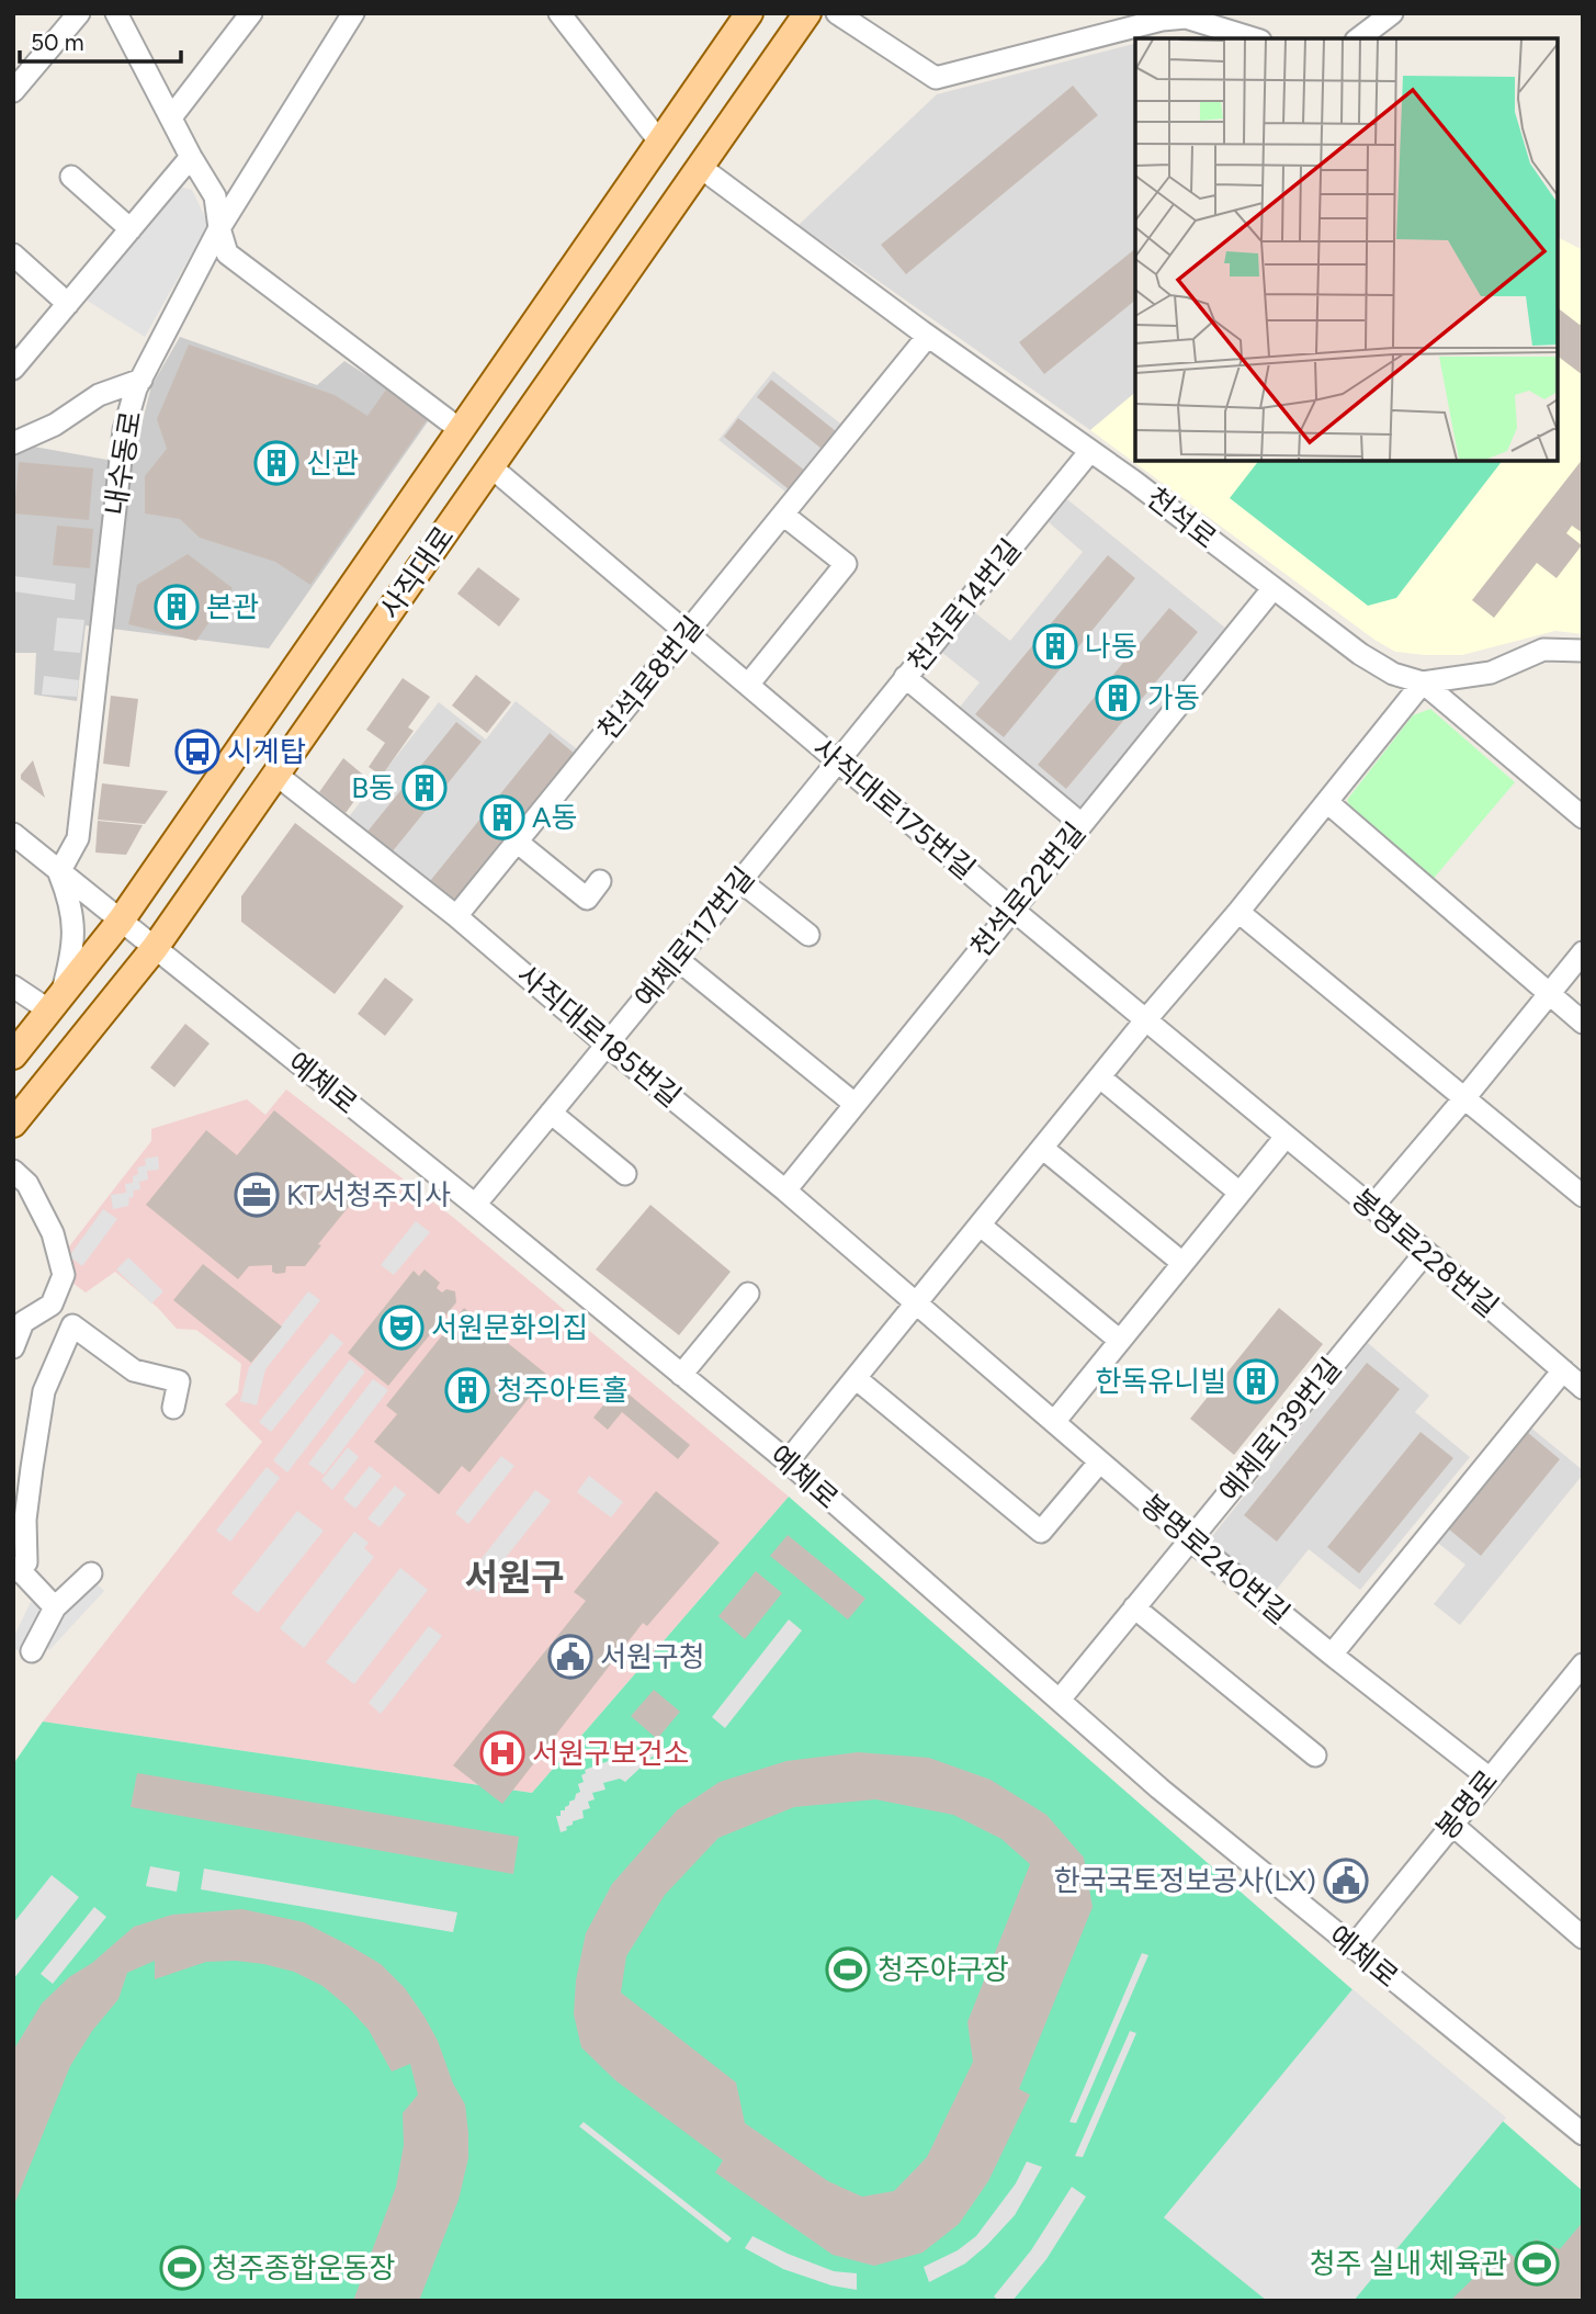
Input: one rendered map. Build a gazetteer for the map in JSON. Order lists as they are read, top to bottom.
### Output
{
  "streets": {
    "main road": ["사직대로"],
    "street": [
      "내수동로",
      "천석로",
      "천석로14번길",
      "천석로8번길",
      "사직대로175번길",
      "천석로22번길",
      "예체로117번길",
      "사직대로185번길",
      "예체로",
      "봉명로228번길",
      "예체로139번길",
      "봉명로240번길",
      "봉명로"
    ]
  },
  "crossings": [
    ["내수동로", "예체로"],
    ["천석로", "사직대로"],
    ["천석로", "천석로14번길"],
    ["천석로", "천석로8번길"],
    ["천석로", "천석로22번길"],
    ["사직대로", "사직대로175번길"],
    ["사직대로", "사직대로185번길"],
    ["사직대로", "예체로"],
    ["천석로14번길", "사직대로175번길"],
    ["천석로14번길", "예체로117번길"],
    ["천석로8번길", "사직대로175번길"],
    ["천석로8번길", "사직대로185번길"],
    ["사직대로175번길", "천석로22번길"],
    ["사직대로175번길", "예체로117번길"],
    ["사직대로175번길", "봉명로228번길"],
    ["천석로22번길", "사직대로185번길"],
    ["예체로117번길", "사직대로185번길"],
    ["예체로117번길", "예체로"],
    ["사직대로185번길", "봉명로240번길"],
    ["예체로", "예체로139번길"],
    ["예체로", "봉명로"],
    ["봉명로228번길", "예체로139번길"],
    ["예체로139번길", "봉명로240번길"],
    ["봉명로240번길", "봉명로"]
  ],
  "districts": ["서원구"],
  "places": {
    "building": [
      "신관",
      "본관",
      "나동",
      "가동",
      "B동",
      "A동",
      "한독유니빌",
      "청주아트홀"
    ],
    "bus stop": ["시계탑"],
    "office": ["KT서청주지사"],
    "theatre": ["서원문화의집"],
    "public building": ["서원구청", "한국국토정보공사(LX)"],
    "hospital": ["서원구보건소"],
    "sports": ["청주야구장", "청주 실내 체육관", "청주종합운동장"]
  },
  "scale_bar": "50 m"
}
